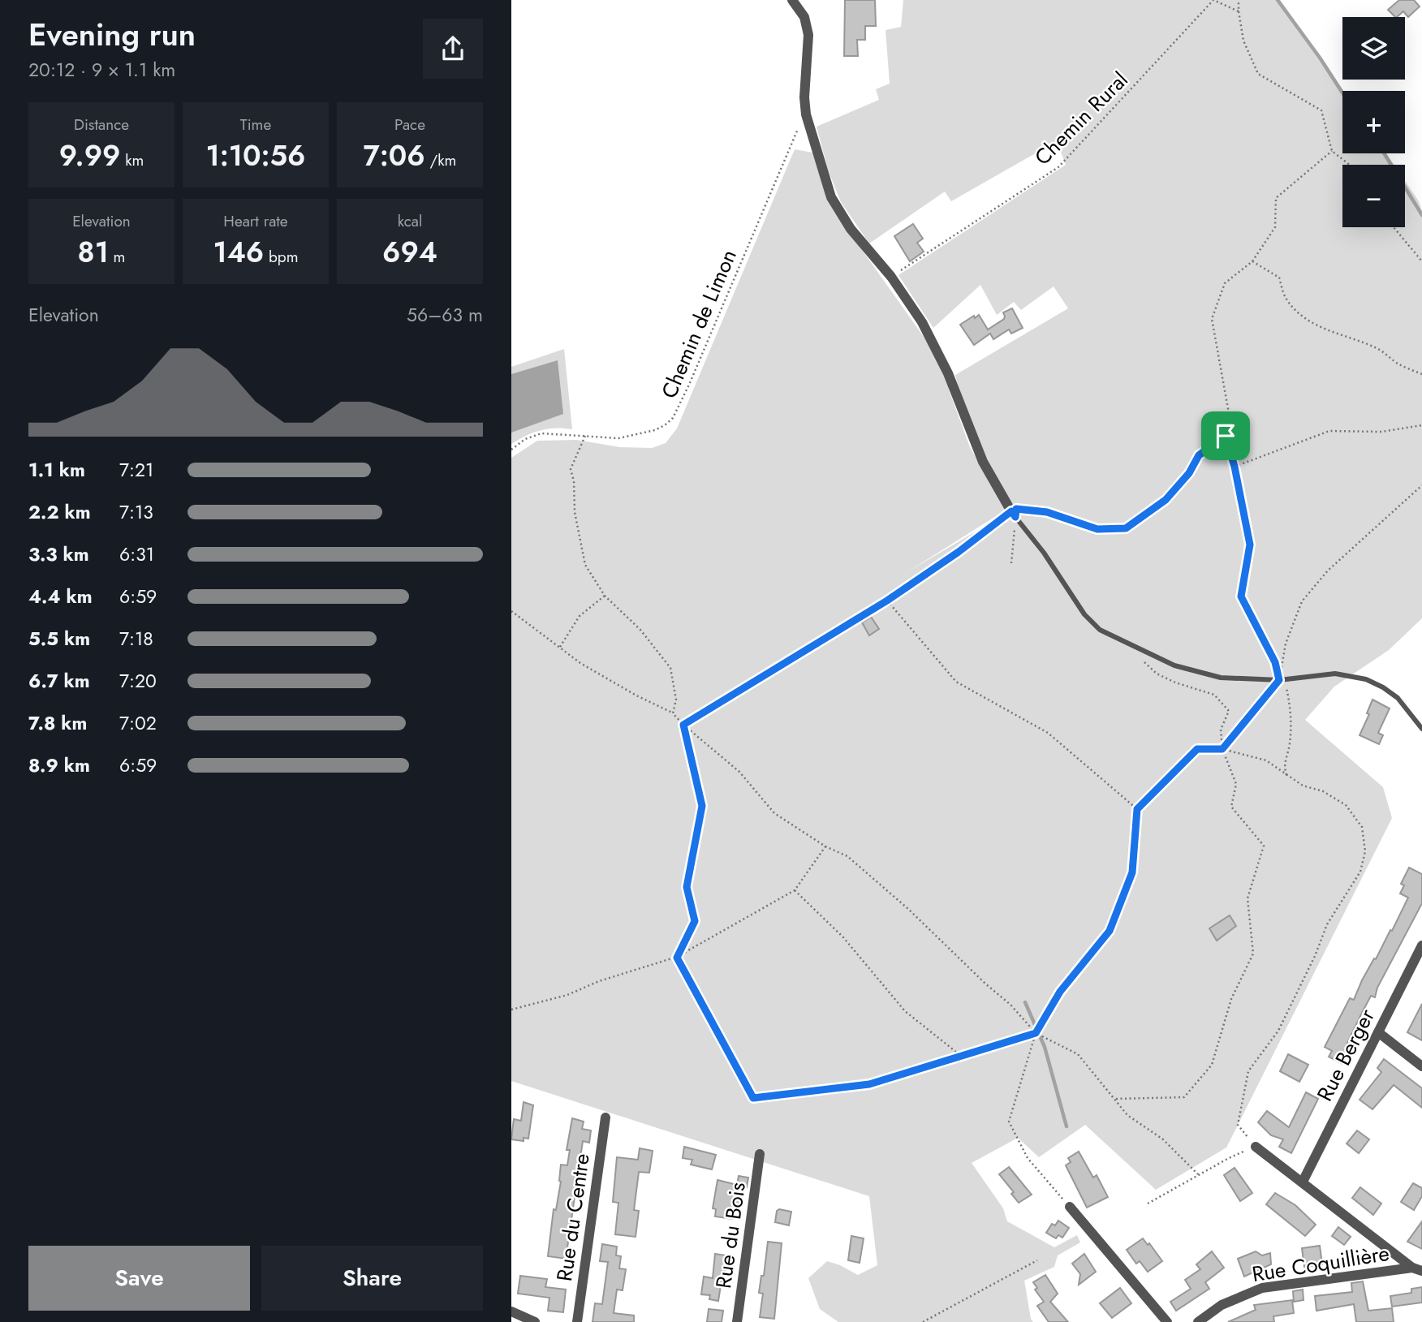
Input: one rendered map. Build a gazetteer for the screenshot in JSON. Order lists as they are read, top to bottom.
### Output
{
  "streets": {
    "street": [
      "Rue Berger",
      "Rue du Centre",
      "Rue du Bois",
      "Rue Coquillière"
    ],
    "path": ["Chemin Rural", "Chemin de Limon"]
  },
  "page": {
    "heading": ["Evening run", "20:12 · 9 × 1.1 km"],
    "map_buttons": ["+", "−"],
    "stats": [
      ["Distance", "9.99 km"],
      ["Time", "1:10:56"],
      ["Pace", "7:06 /km"],
      ["Elevation", "81 m"],
      ["Heart rate", "146 bpm"],
      ["kcal", "694"]
    ],
    "chart": ["Elevation", "56–63 m"],
    "list": [
      {
        "name": "1.1 km",
        "note": "7:21"
      },
      {
        "name": "2.2 km",
        "note": "7:13"
      },
      {
        "name": "3.3 km",
        "note": "6:31"
      },
      {
        "name": "4.4 km",
        "note": "6:59"
      },
      {
        "name": "5.5 km",
        "note": "7:18"
      },
      {
        "name": "6.7 km",
        "note": "7:20"
      },
      {
        "name": "7.8 km",
        "note": "7:02"
      },
      {
        "name": "8.9 km",
        "note": "6:59"
      }
    ],
    "buttons": ["Save", "Share"]
  }
}
